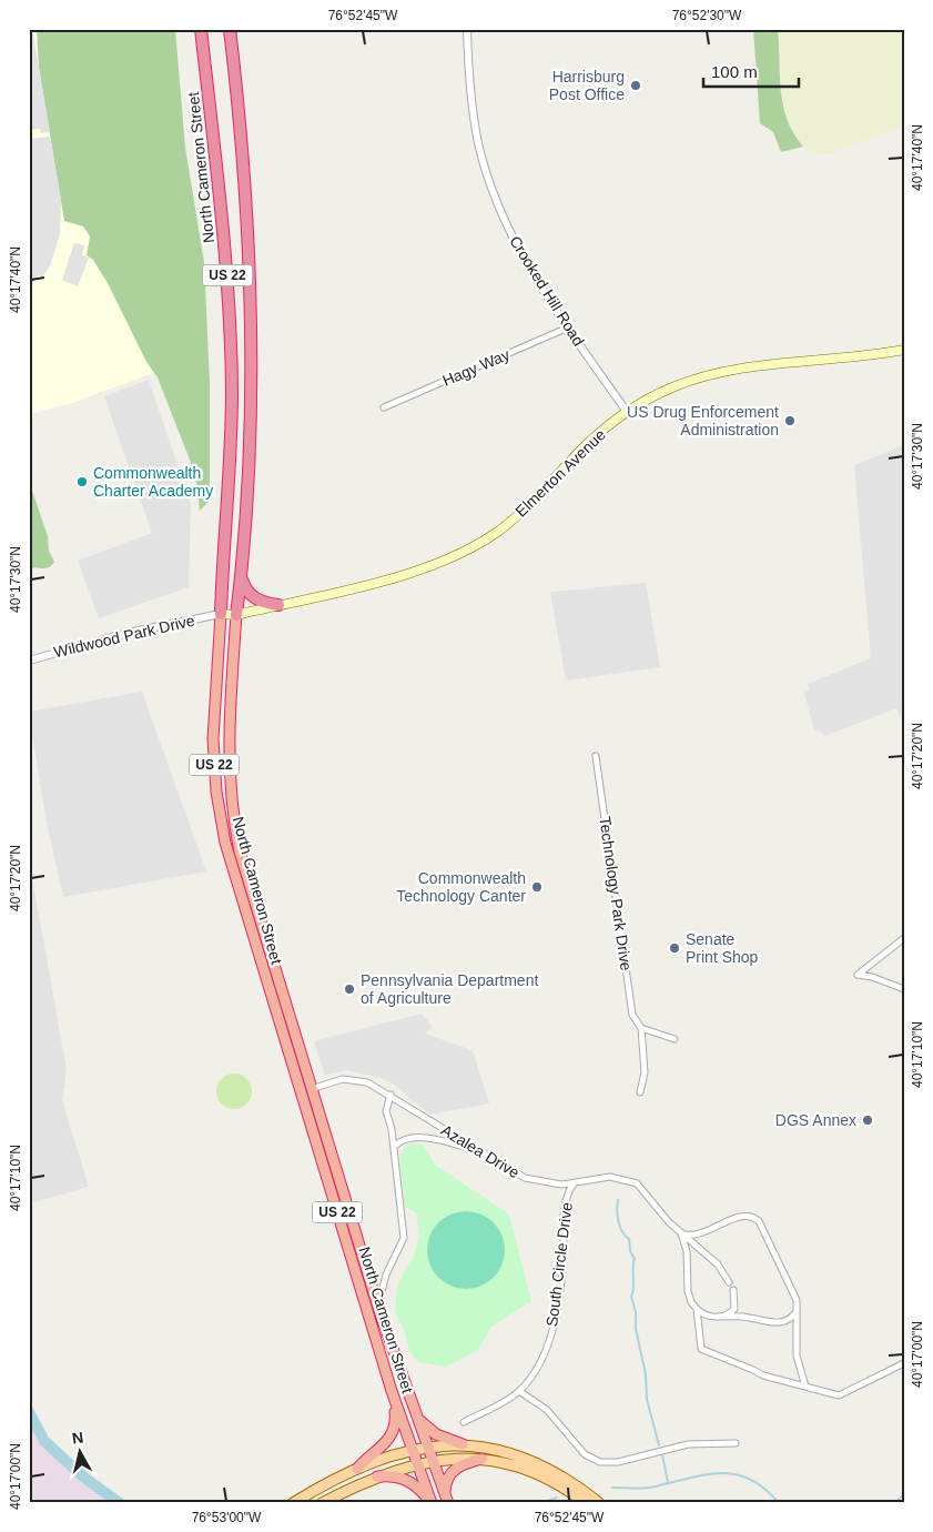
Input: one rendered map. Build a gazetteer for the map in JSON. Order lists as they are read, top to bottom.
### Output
{
  "streets": {
    "highway": ["North Cameron Street", "US 22"],
    "main road": ["Elmerton Avenue"],
    "street": [
      "Crooked Hill Road",
      "Hagy Way",
      "Wildwood Park Drive",
      "Technology Park Drive",
      "Azalea Drive",
      "South Circle Drive"
    ]
  },
  "crossings": [
    ["North Cameron Street", "US 22"],
    ["North Cameron Street", "Elmerton Avenue"],
    ["North Cameron Street", "Wildwood Park Drive"],
    ["North Cameron Street", "Azalea Drive"],
    ["Crooked Hill Road", "Hagy Way"],
    ["Crooked Hill Road", "Elmerton Avenue"],
    ["Elmerton Avenue", "Wildwood Park Drive"],
    ["Azalea Drive", "South Circle Drive"]
  ],
  "places": [
    "Harrisburg Post Office",
    "US Drug Enforcement Administration",
    "Commonwealth Charter Academy",
    "Commonwealth Technology Canter",
    "Senate Print Shop",
    "Pennsylvania Department of Agriculture",
    "DGS Annex"
  ],
  "scale_bar": "100 m",
  "north": "top",
  "coordinates": [
    "76°52'45\"W",
    "76°52'30\"W",
    "40°17'40\"N",
    "40°17'30\"N",
    "40°17'20\"N",
    "40°17'10\"N",
    "40°17'00\"N",
    "76°53'00\"W"
  ]
}
